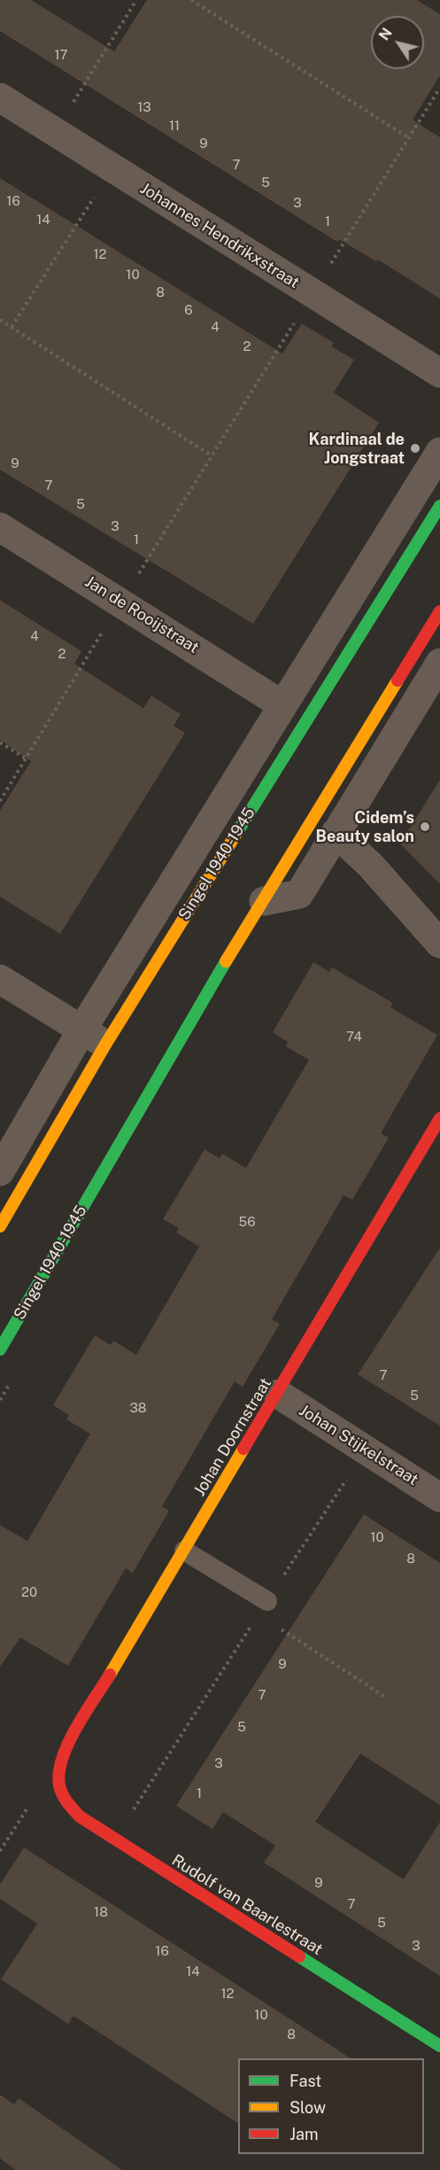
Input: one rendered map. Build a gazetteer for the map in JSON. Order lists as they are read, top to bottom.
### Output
{
  "streets": {
    "main road": ["Singel 1940-1945", "Johan Doornstraat", "Rudolf van Baarlestraat"],
    "street": ["Johannes Hendrikxstraat", "Jan de Rooijstraat", "Johan Stijkelstraat"]
  },
  "crossings": [
    ["Jan de Rooijstraat", "Singel 1940-1945"],
    ["Johan Doornstraat", "Johan Stijkelstraat"],
    ["Johan Doornstraat", "Rudolf van Baarlestraat"]
  ],
  "places": ["Kardinaal de Jongstraat", "Cidem’s Beauty salon"],
  "house_numbers": [
    "17",
    "13",
    "11",
    "9",
    "7",
    "5",
    "16",
    "3",
    "14",
    "1",
    "12",
    "10",
    "8",
    "6",
    "4",
    "2",
    "9",
    "7",
    "5",
    "3",
    "1",
    "4",
    "2",
    "74",
    "56",
    "7",
    "5",
    "38",
    "10",
    "8",
    "20",
    "9",
    "7",
    "5",
    "3",
    "1",
    "9",
    "7",
    "18",
    "5",
    "3",
    "16",
    "14",
    "12",
    "10",
    "8"
  ],
  "legend": ["Fast", "Slow", "Jam"],
  "north": "top left"
}
